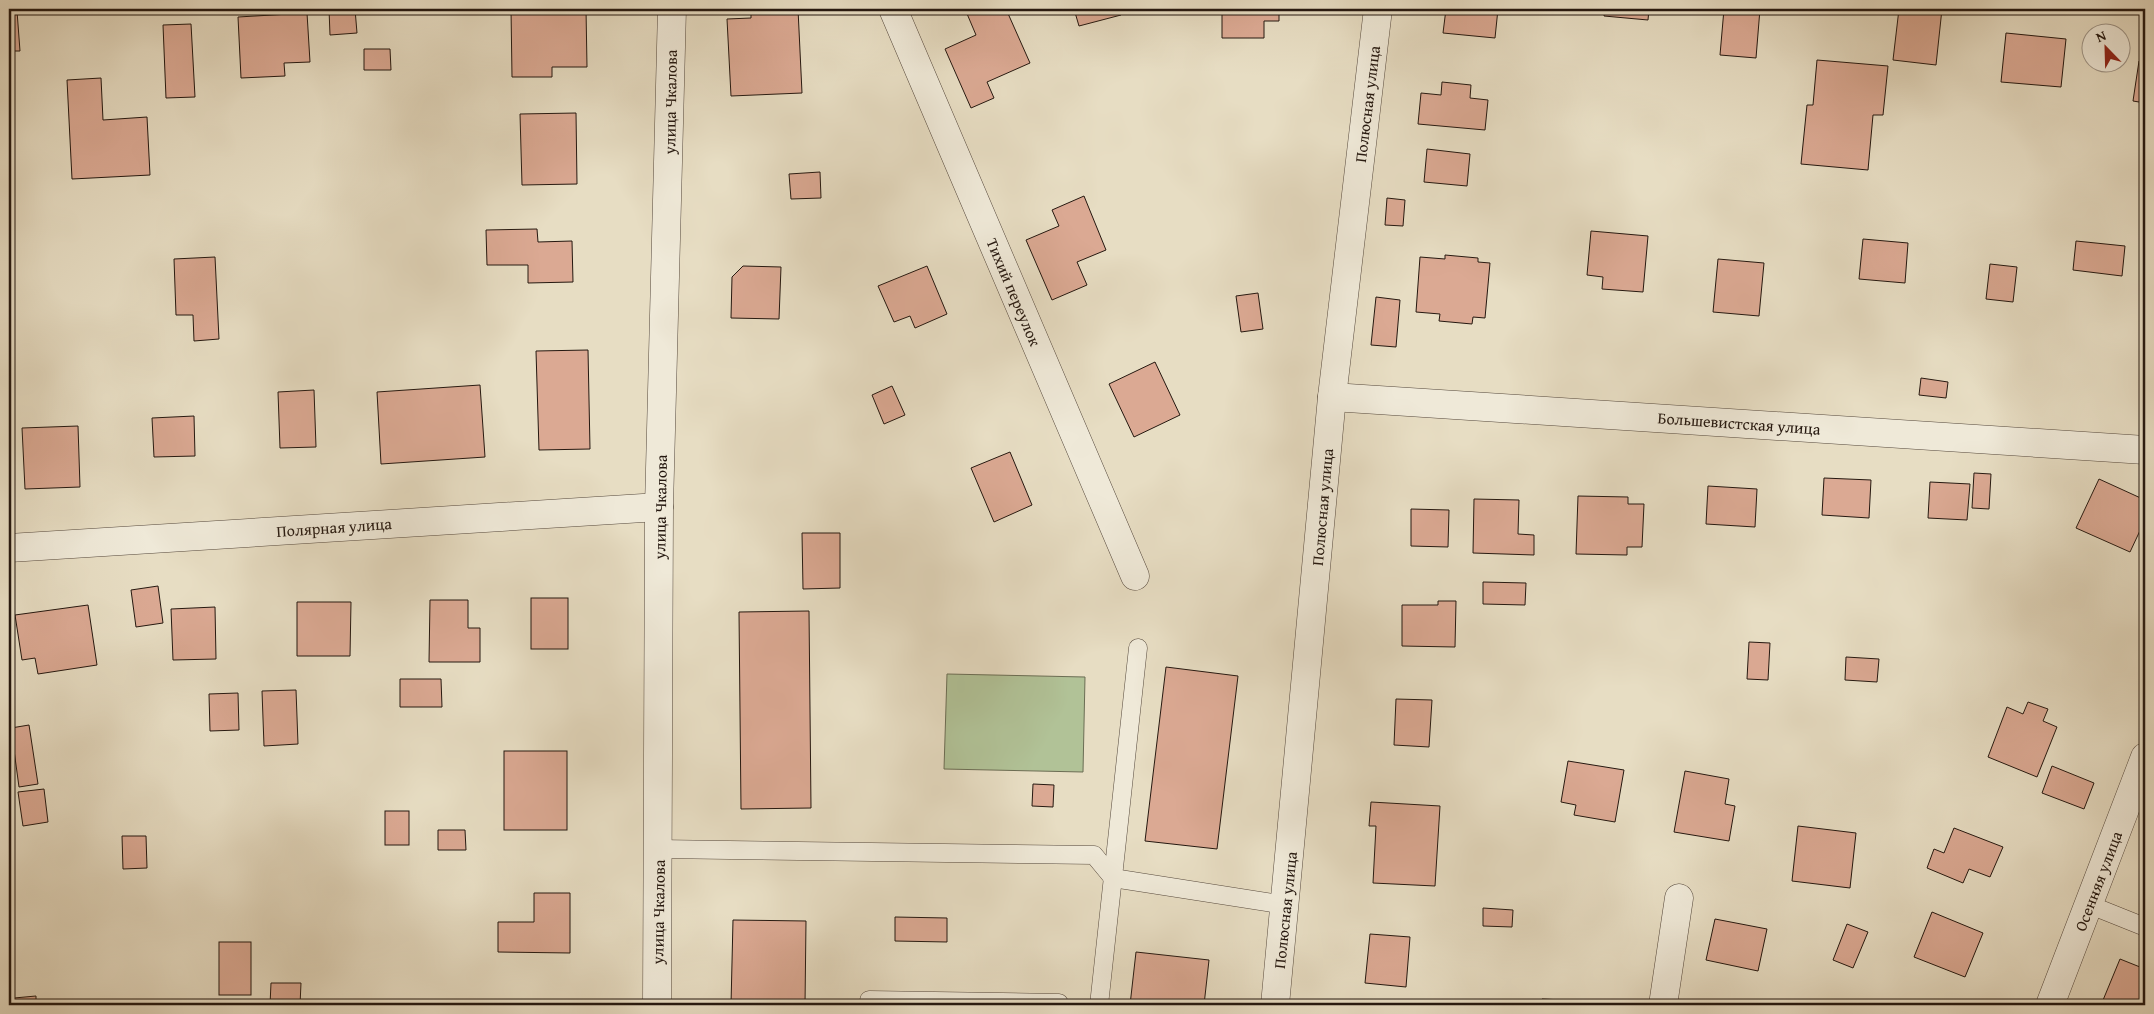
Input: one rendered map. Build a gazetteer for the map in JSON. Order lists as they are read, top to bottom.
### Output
{
  "streets": {
    "street": [
      "улица Чкалова",
      "Полюсная улица",
      "Тихий переулок",
      "Большевистская улица",
      "Полярная улица",
      "Осенняя улица"
    ]
  },
  "crossings": [
    ["улица Чкалова", "Полярная улица"],
    ["Полюсная улица", "Большевистская улица"]
  ],
  "north": "top left"
}
